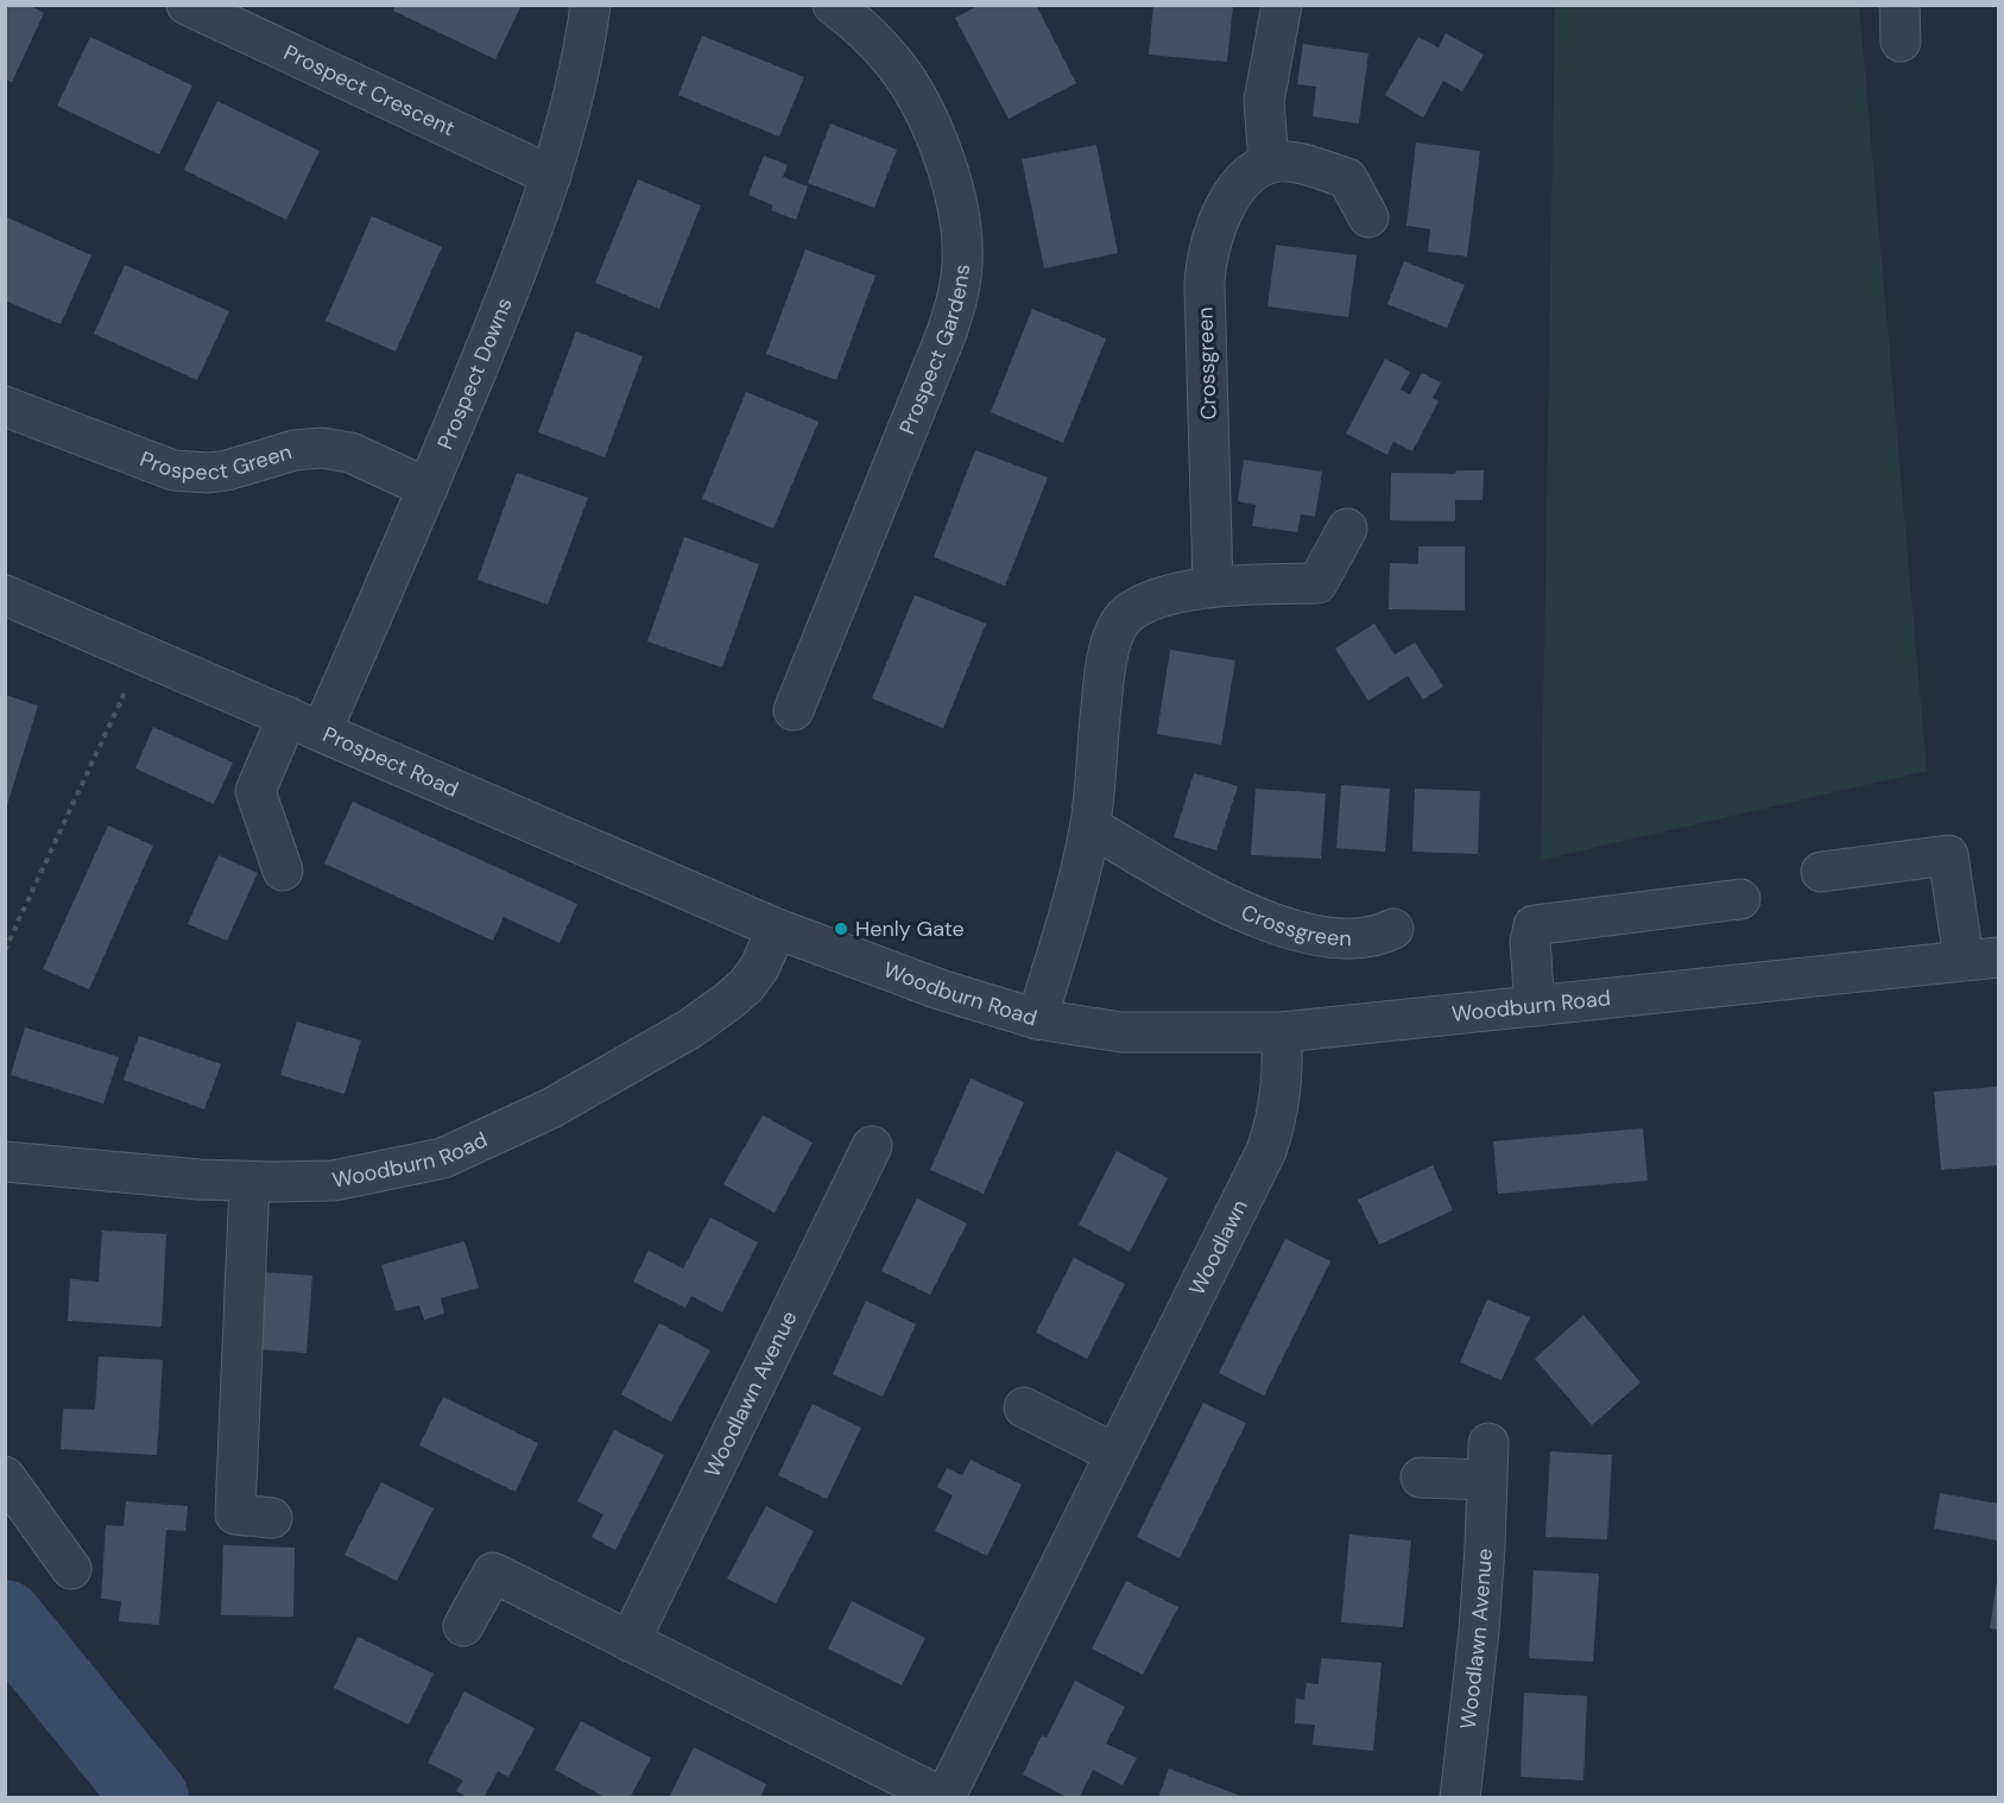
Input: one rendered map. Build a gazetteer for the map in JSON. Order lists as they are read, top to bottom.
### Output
{
  "streets": {
    "street": [
      "Prospect Crescent",
      "Prospect Gardens",
      "Crossgreen",
      "Prospect Downs",
      "Prospect Green",
      "Prospect Road",
      "Woodburn Road",
      "Woodlawn",
      "Woodlawn Avenue"
    ]
  },
  "crossings": [
    ["Prospect Crescent", "Prospect Downs"],
    ["Prospect Downs", "Prospect Green"],
    ["Prospect Downs", "Prospect Road"],
    ["Prospect Road", "Woodburn Road"],
    ["Woodburn Road", "Woodlawn"]
  ],
  "places": ["Henly Gate"]
}
